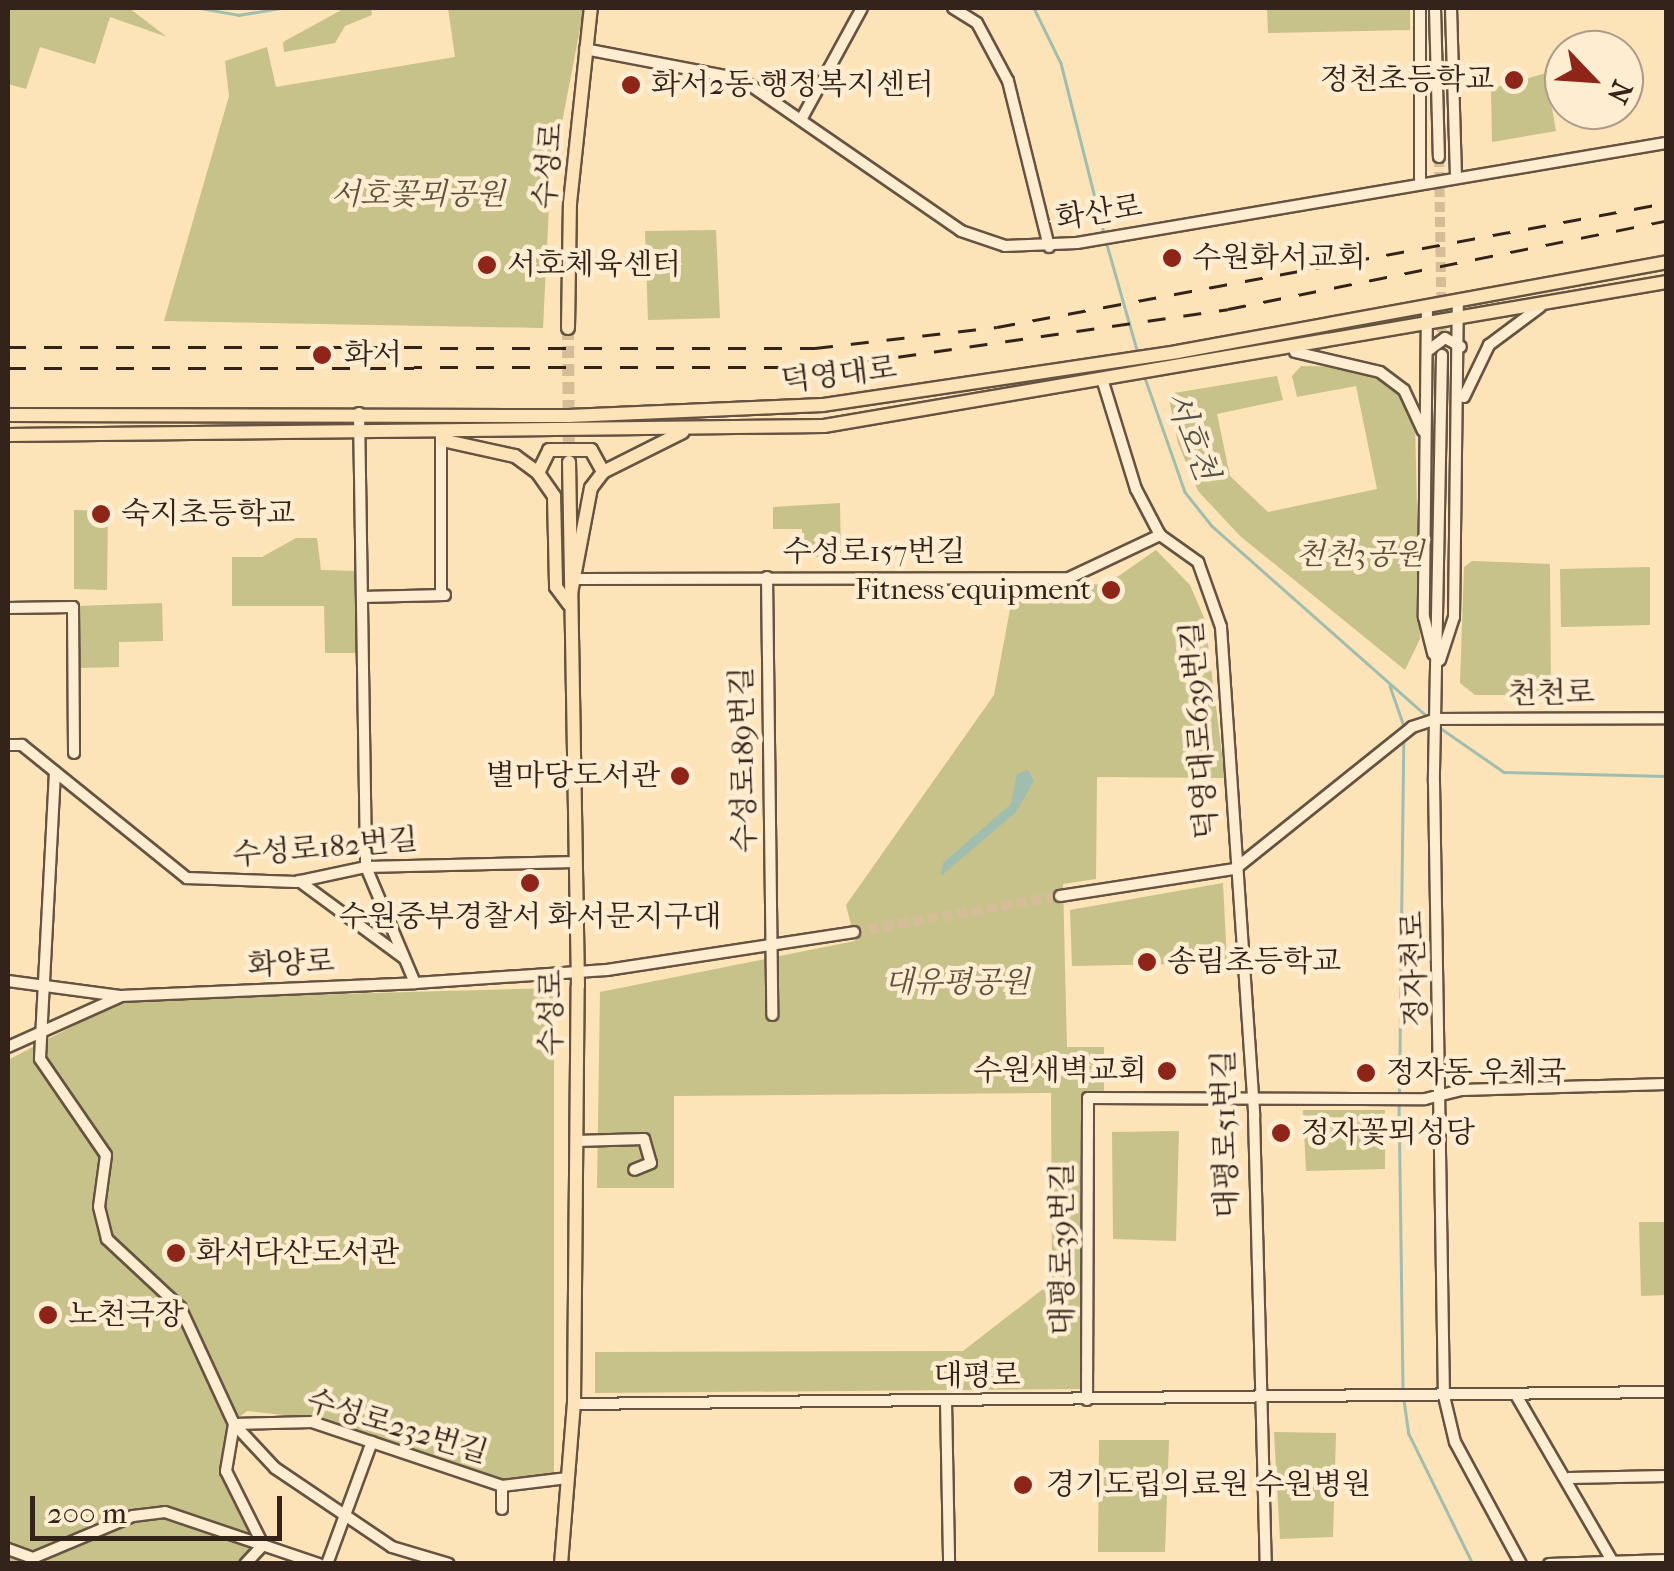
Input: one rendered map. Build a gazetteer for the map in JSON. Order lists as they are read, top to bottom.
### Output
{
  "streets": {
    "main road": ["수성로", "덕영대로"],
    "street": [
      "화산로",
      "수성로157번길",
      "천천로",
      "덕영대로639번길",
      "수성로189번길",
      "수성로182번길",
      "화양로",
      "정자천로",
      "대평로51번길",
      "대평로39번길",
      "대평로",
      "수성로232번길"
    ]
  },
  "crossings": [
    ["수성로", "화산로"],
    ["수성로", "수성로182번길"],
    ["수성로", "화양로"],
    ["수성로", "대평로"],
    ["수성로", "수성로232번길"],
    ["수성로157번길", "덕영대로639번길"],
    ["수성로157번길", "수성로189번길"],
    ["천천로", "정자천로"],
    ["덕영대로639번길", "대평로51번길"],
    ["정자천로", "대평로"],
    ["대평로51번길", "대평로39번길"],
    ["대평로51번길", "대평로"],
    ["대평로39번길", "대평로"]
  ],
  "water": ["서호천"],
  "parks": ["서호꽃뫼공원", "천천3공원", "대유평공원"],
  "places": [
    "정천초등학교",
    "화서2동 행정복지센터",
    "수원화서교회",
    "서호체육센터",
    "화서",
    "숙지초등학교",
    "Fitness equipment",
    "별마당도서관",
    "수원중부경찰서 화서문지구대",
    "송림초등학교",
    "수원새벽교회",
    "정자동 우체국",
    "정자꽃뫼성당",
    "화서다산도서관",
    "노천극장",
    "경기도립의료원 수원병원"
  ],
  "scale_bar": "200 m",
  "north": "bottom right"
}
